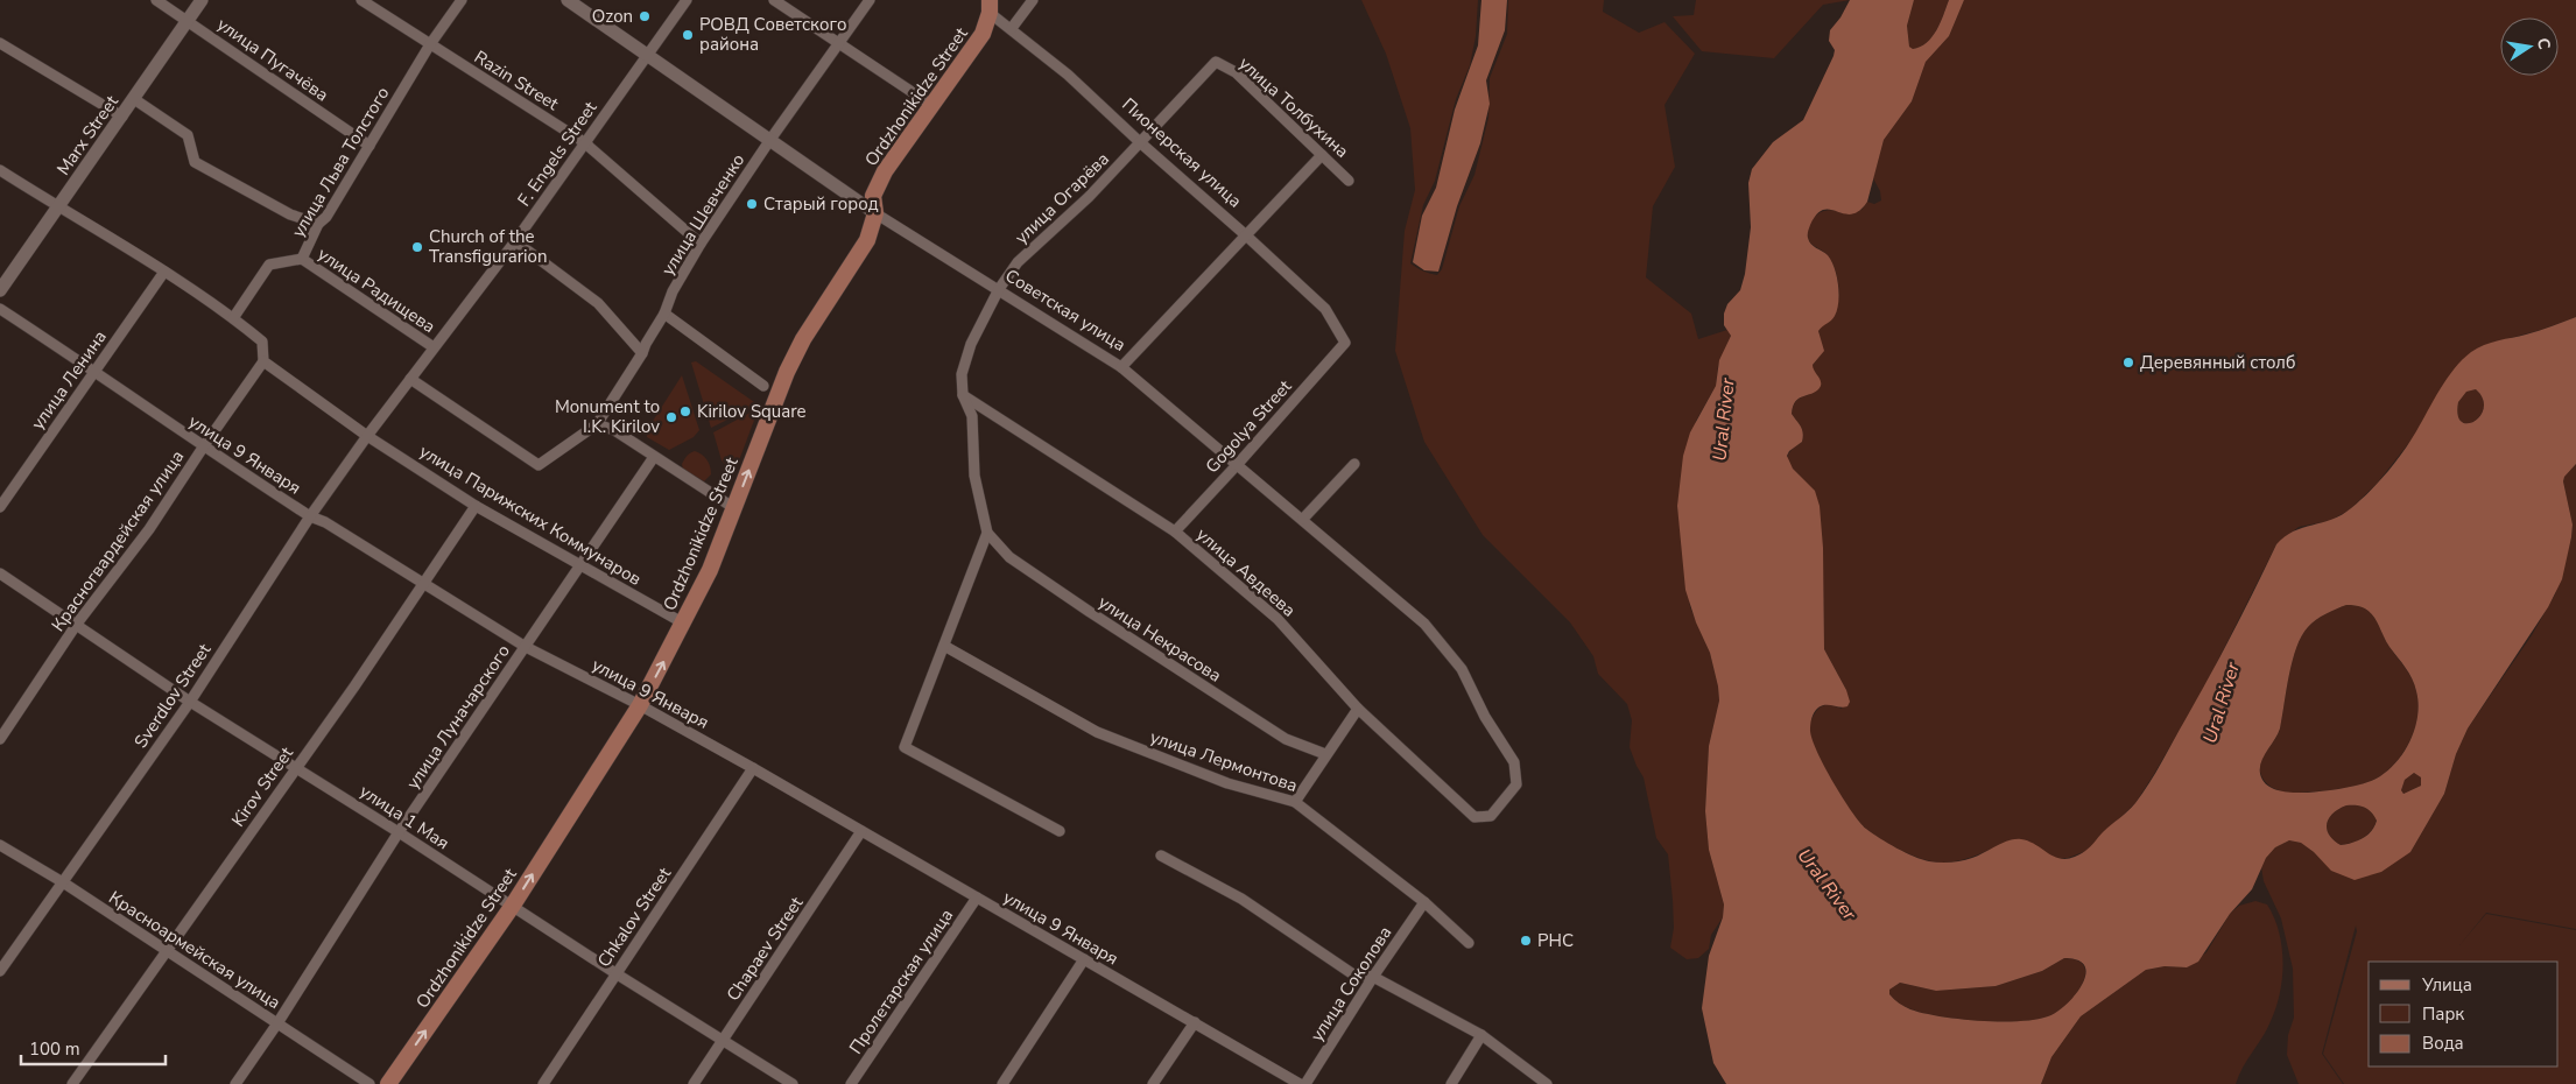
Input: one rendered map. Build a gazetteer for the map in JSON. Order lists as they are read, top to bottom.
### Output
{
  "streets": {
    "main road": ["Ordzhonikidze Street"],
    "street": [
      "улица Пугачёва",
      "Razin Street",
      "улица Толбухина",
      "Marx Street",
      "Пионерская улица",
      "F. Engels Street",
      "улица Льва Толстого",
      "улица Огарёва",
      "улица Шевченко",
      "улица Радищева",
      "Советская улица",
      "улица Ленина",
      "Gogolya Street",
      "улица 9 Января",
      "улица Парижских Коммунаров",
      "Красногвардейская улица",
      "улица Авдеева",
      "улица Некрасова",
      "Sverdlov Street",
      "улица Луначарского",
      "улица Лермонтова",
      "Kirov Street",
      "улица 1 Мая",
      "Chkalov Street",
      "Chapaev Street",
      "Красноармейская улица",
      "Пролетарская улица",
      "улица Соколова"
    ]
  },
  "crossings": [
    ["улица Пугачёва", "Marx Street"],
    ["улица Пугачёва", "улица Льва Толстого"],
    ["Razin Street", "F. Engels Street"],
    ["Razin Street", "улица Льва Толстого"],
    ["Razin Street", "улица Шевченко"],
    ["Ordzhonikidze Street", "Пионерская улица"],
    ["Ordzhonikidze Street", "Советская улица"],
    ["Ordzhonikidze Street", "улица 9 Января"],
    ["Ordzhonikidze Street", "улица Парижских Коммунаров"],
    ["Ordzhonikidze Street", "улица 1 Мая"],
    ["улица Толбухина", "улица Огарёва"],
    ["Marx Street", "улица Радищева"],
    ["Пионерская улица", "улица Огарёва"],
    ["Пионерская улица", "Gogolya Street"],
    ["F. Engels Street", "улица Шевченко"],
    ["F. Engels Street", "улица Радищева"],
    ["F. Engels Street", "Советская улица"],
    ["F. Engels Street", "улица Парижских Коммунаров"],
    ["F. Engels Street", "Sverdlov Street"],
    ["улица Льва Толстого", "улица Радищева"],
    ["улица Огарёва", "Советская улица"],
    ["улица Огарёва", "улица Авдеева"],
    ["улица Огарёва", "улица Некрасова"],
    ["улица Шевченко", "Советская улица"],
    ["Советская улица", "Gogolya Street"],
    ["Советская улица", "улица Авдеева"],
    ["улица Ленина", "улица 9 Января"],
    ["Gogolya Street", "улица Авдеева"],
    ["улица 9 Января", "Красногвардейская улица"],
    ["улица 9 Января", "Sverdlov Street"],
    ["улица 9 Января", "улица Луначарского"],
    ["улица 9 Января", "Kirov Street"],
    ["улица 9 Января", "Chkalov Street"],
    ["улица 9 Января", "Chapaev Street"],
    ["улица 9 Января", "Пролетарская улица"],
    ["улица Парижских Коммунаров", "Красногвардейская улица"],
    ["улица Парижских Коммунаров", "Sverdlov Street"],
    ["улица Парижских Коммунаров", "улица Луначарского"],
    ["улица Парижских Коммунаров", "Kirov Street"],
    ["Красногвардейская улица", "улица 1 Мая"],
    ["Sverdlov Street", "улица 1 Мая"],
    ["Sverdlov Street", "Красноармейская улица"],
    ["улица Луначарского", "улица 1 Мая"],
    ["улица Луначарского", "Красноармейская улица"],
    ["улица Лермонтова", "улица Соколова"],
    ["Kirov Street", "улица 1 Мая"],
    ["Kirov Street", "Красноармейская улица"],
    ["улица 1 Мая", "Chkalov Street"],
    ["улица 1 Мая", "Chapaev Street"]
  ],
  "one_way": ["Ordzhonikidze Street"],
  "water": ["Ural River"],
  "places": [
    "Ozon",
    "РОВД Советского района",
    "Старый город",
    "Church of the Transfigurarion",
    "Деревянный столб",
    "Kirilov Square",
    "Monument to I.K. Kirilov",
    "РНС"
  ],
  "legend": ["Улица", "Парк", "Вода"],
  "scale_bar": "100 m",
  "north": "right"
}
